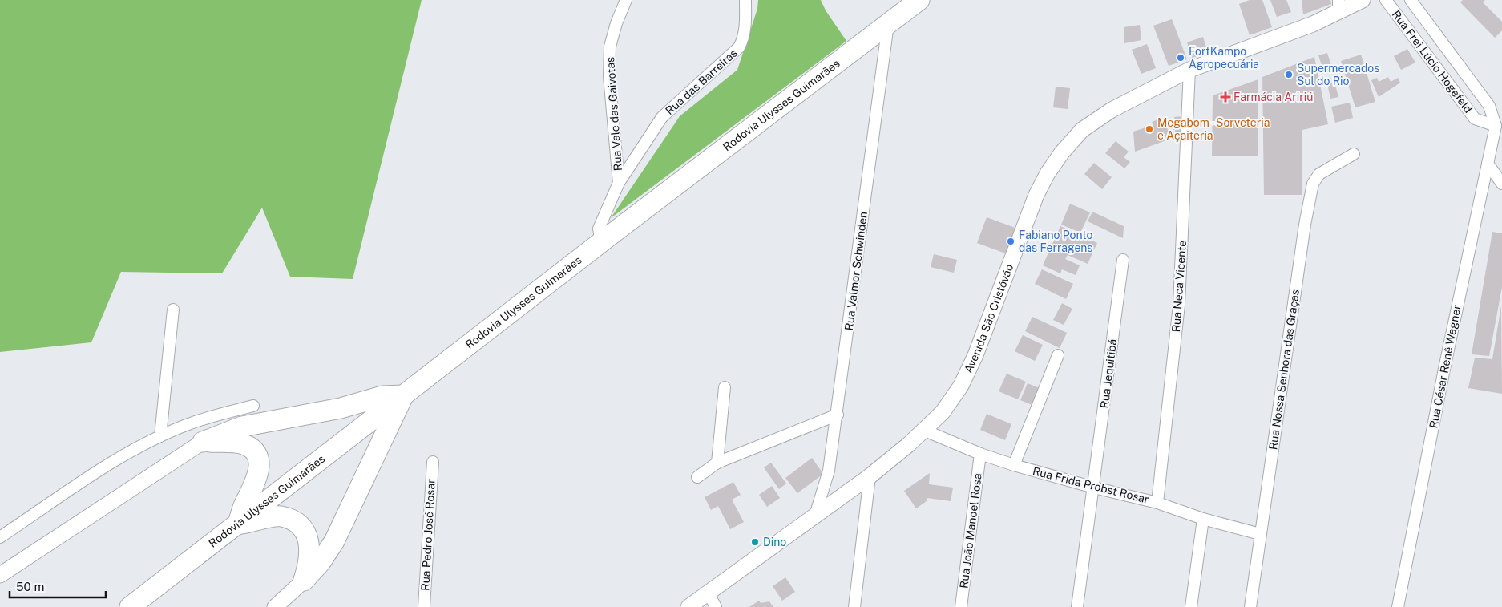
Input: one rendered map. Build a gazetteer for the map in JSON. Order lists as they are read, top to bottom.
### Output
{
  "streets": {
    "highway": ["Rodovia Ulysses Guimarães"],
    "main road": ["Avenida São Cristóvão"],
    "street": [
      "Rua Frei Lúcio Hogefeld",
      "Rua das Barreiras",
      "Rua Vale das Gaivotas",
      "Rua Valmor Schwinden",
      "Rua Neca Vicente",
      "Rua César Renê Wagner",
      "Rua Nossa Senhora das Graças",
      "Rua Jequitibá",
      "Rua Frida Probst Rosar",
      "Rua João Manoel Rosa",
      "Rua Pedro José Rosar"
    ]
  },
  "crossings": [
    ["Rua Frei Lúcio Hogefeld", "Rua César Renê Wagner"],
    ["Rua das Barreiras", "Rodovia Ulysses Guimarães"],
    ["Rua das Barreiras", "Rua Vale das Gaivotas"],
    ["Rodovia Ulysses Guimarães", "Rua Valmor Schwinden"],
    ["Rua Valmor Schwinden", "Avenida São Cristóvão"],
    ["Rua Neca Vicente", "Avenida São Cristóvão"],
    ["Rua Neca Vicente", "Rua Frida Probst Rosar"],
    ["Avenida São Cristóvão", "Rua Frida Probst Rosar"],
    ["Rua Nossa Senhora das Graças", "Rua Frida Probst Rosar"],
    ["Rua Jequitibá", "Rua Frida Probst Rosar"],
    ["Rua Frida Probst Rosar", "Rua João Manoel Rosa"]
  ],
  "places": {
    "other": [
      "FortKampo Agropecuária",
      "Supermercados Sul do Rio",
      "Megabom - Sorveteria e Açaiteria",
      "Fabiano Ponto das Ferragens",
      "Dino"
    ],
    "health": ["Farmácia Aririú"]
  },
  "scale_bar": "50 m"
}
